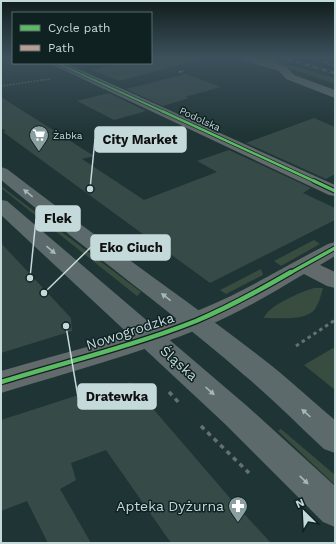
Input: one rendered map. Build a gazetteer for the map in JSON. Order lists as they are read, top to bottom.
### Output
{
  "streets": {
    "main road": ["Śląska"],
    "street": ["Podolska", "Nowogrodzka"]
  },
  "crossings": [
    ["Nowogrodzka", "Śląska"]
  ],
  "places": {
    "supermarket": ["Żabka"],
    "other": [
      "City Market",
      "Flek",
      "Eko Ciuch",
      "Dratewka"
    ],
    "pharmacy": ["Apteka Dyżurna"]
  },
  "legend": ["Cycle path", "Path"],
  "north": "top left"
}
